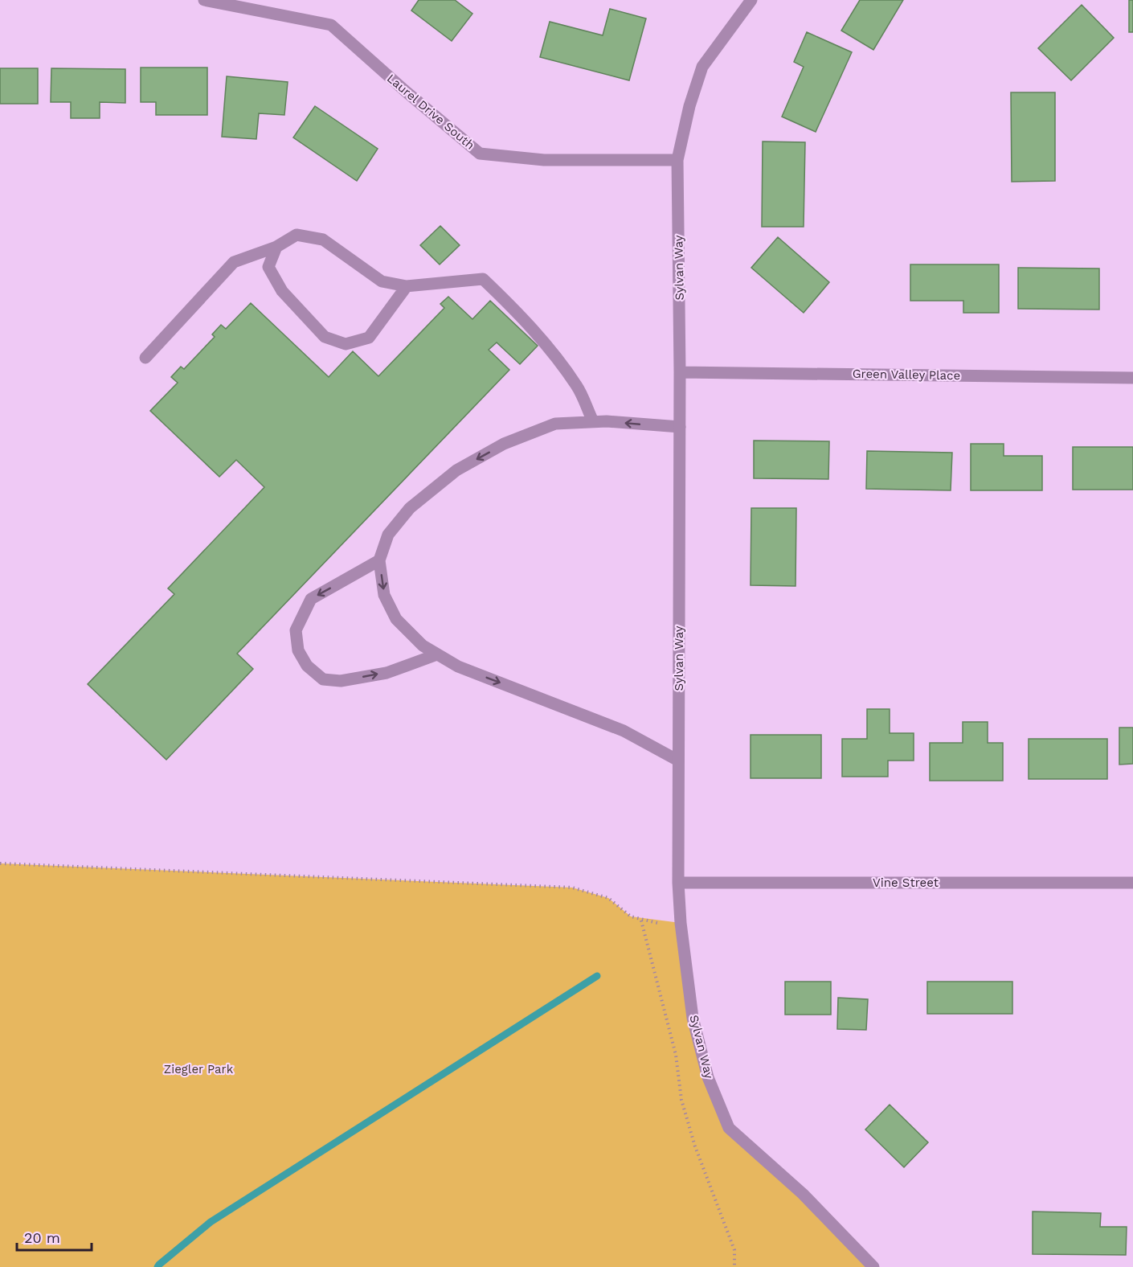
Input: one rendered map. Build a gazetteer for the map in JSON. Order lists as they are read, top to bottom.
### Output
{
  "streets": {
    "street": [
      "Laurel Drive South",
      "Sylvan Way",
      "Green Valley Place",
      "Vine Street"
    ]
  },
  "crossings": [
    ["Laurel Drive South", "Sylvan Way"],
    ["Sylvan Way", "Green Valley Place"],
    ["Sylvan Way", "Vine Street"]
  ],
  "parks": ["Ziegler Park"],
  "scale_bar": "20 m"
}
